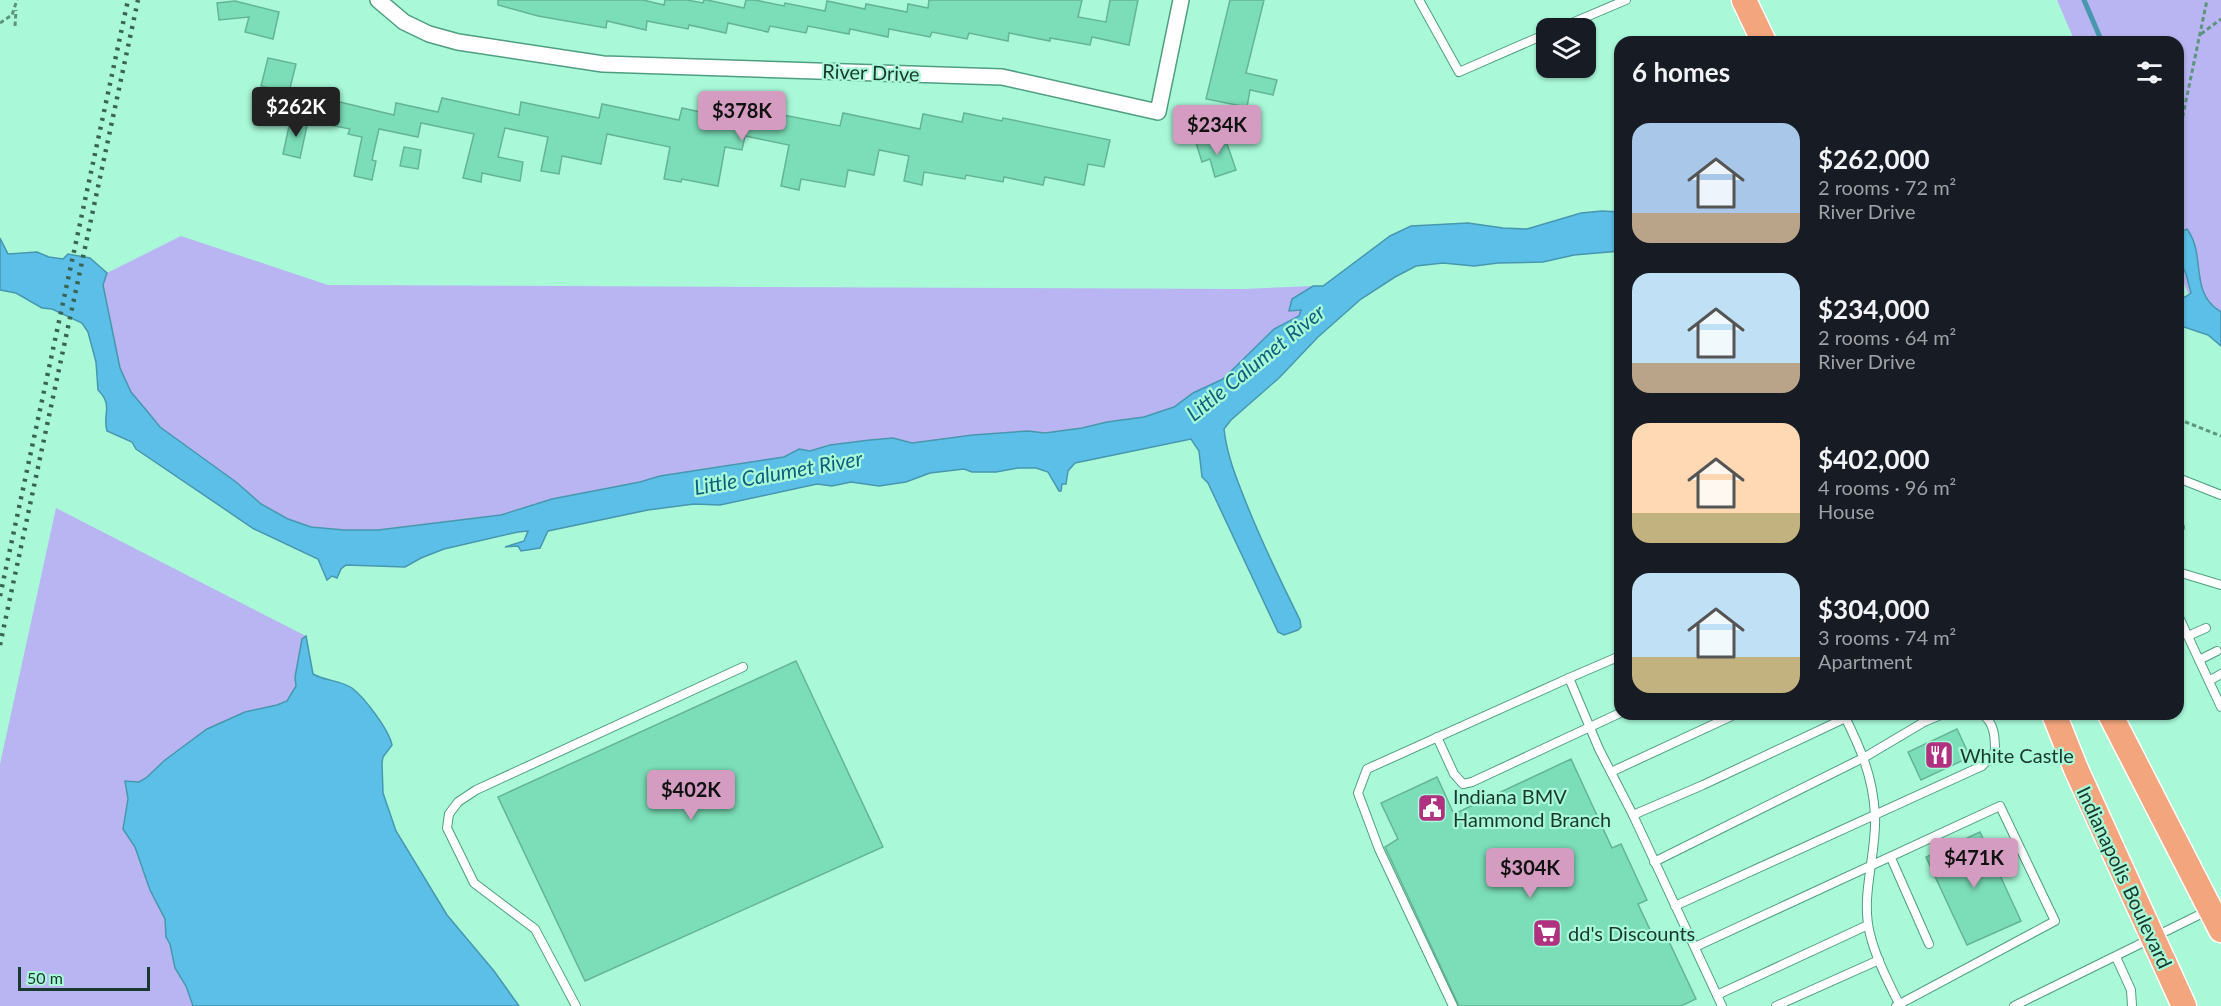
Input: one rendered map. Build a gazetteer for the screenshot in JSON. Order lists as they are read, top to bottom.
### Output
{
  "streets": {
    "highway": ["Indianapolis Boulevard"],
    "street": ["River Drive"]
  },
  "water": ["Little Calumet River"],
  "places": {
    "restaurant": ["White Castle"],
    "public building": ["Indiana BMV Hammond Branch"],
    "supermarket": ["dd's Discounts"]
  },
  "scale_bar": "50 m",
  "page": {
    "heading": "6 homes",
    "price": [
      "$262K",
      "$378K",
      "$234K",
      "$402K",
      "$471K",
      "$304K"
    ],
    "list": [
      {
        "name": "$262,000",
        "note": "2 rooms · 72 m² · River Drive"
      },
      {
        "name": "$234,000",
        "note": "2 rooms · 64 m² · River Drive"
      },
      {
        "name": "$402,000",
        "note": "4 rooms · 96 m² · House"
      },
      {
        "name": "$304,000",
        "note": "3 rooms · 74 m² · Apartment"
      }
    ],
    "scale": "50 m"
  }
}
